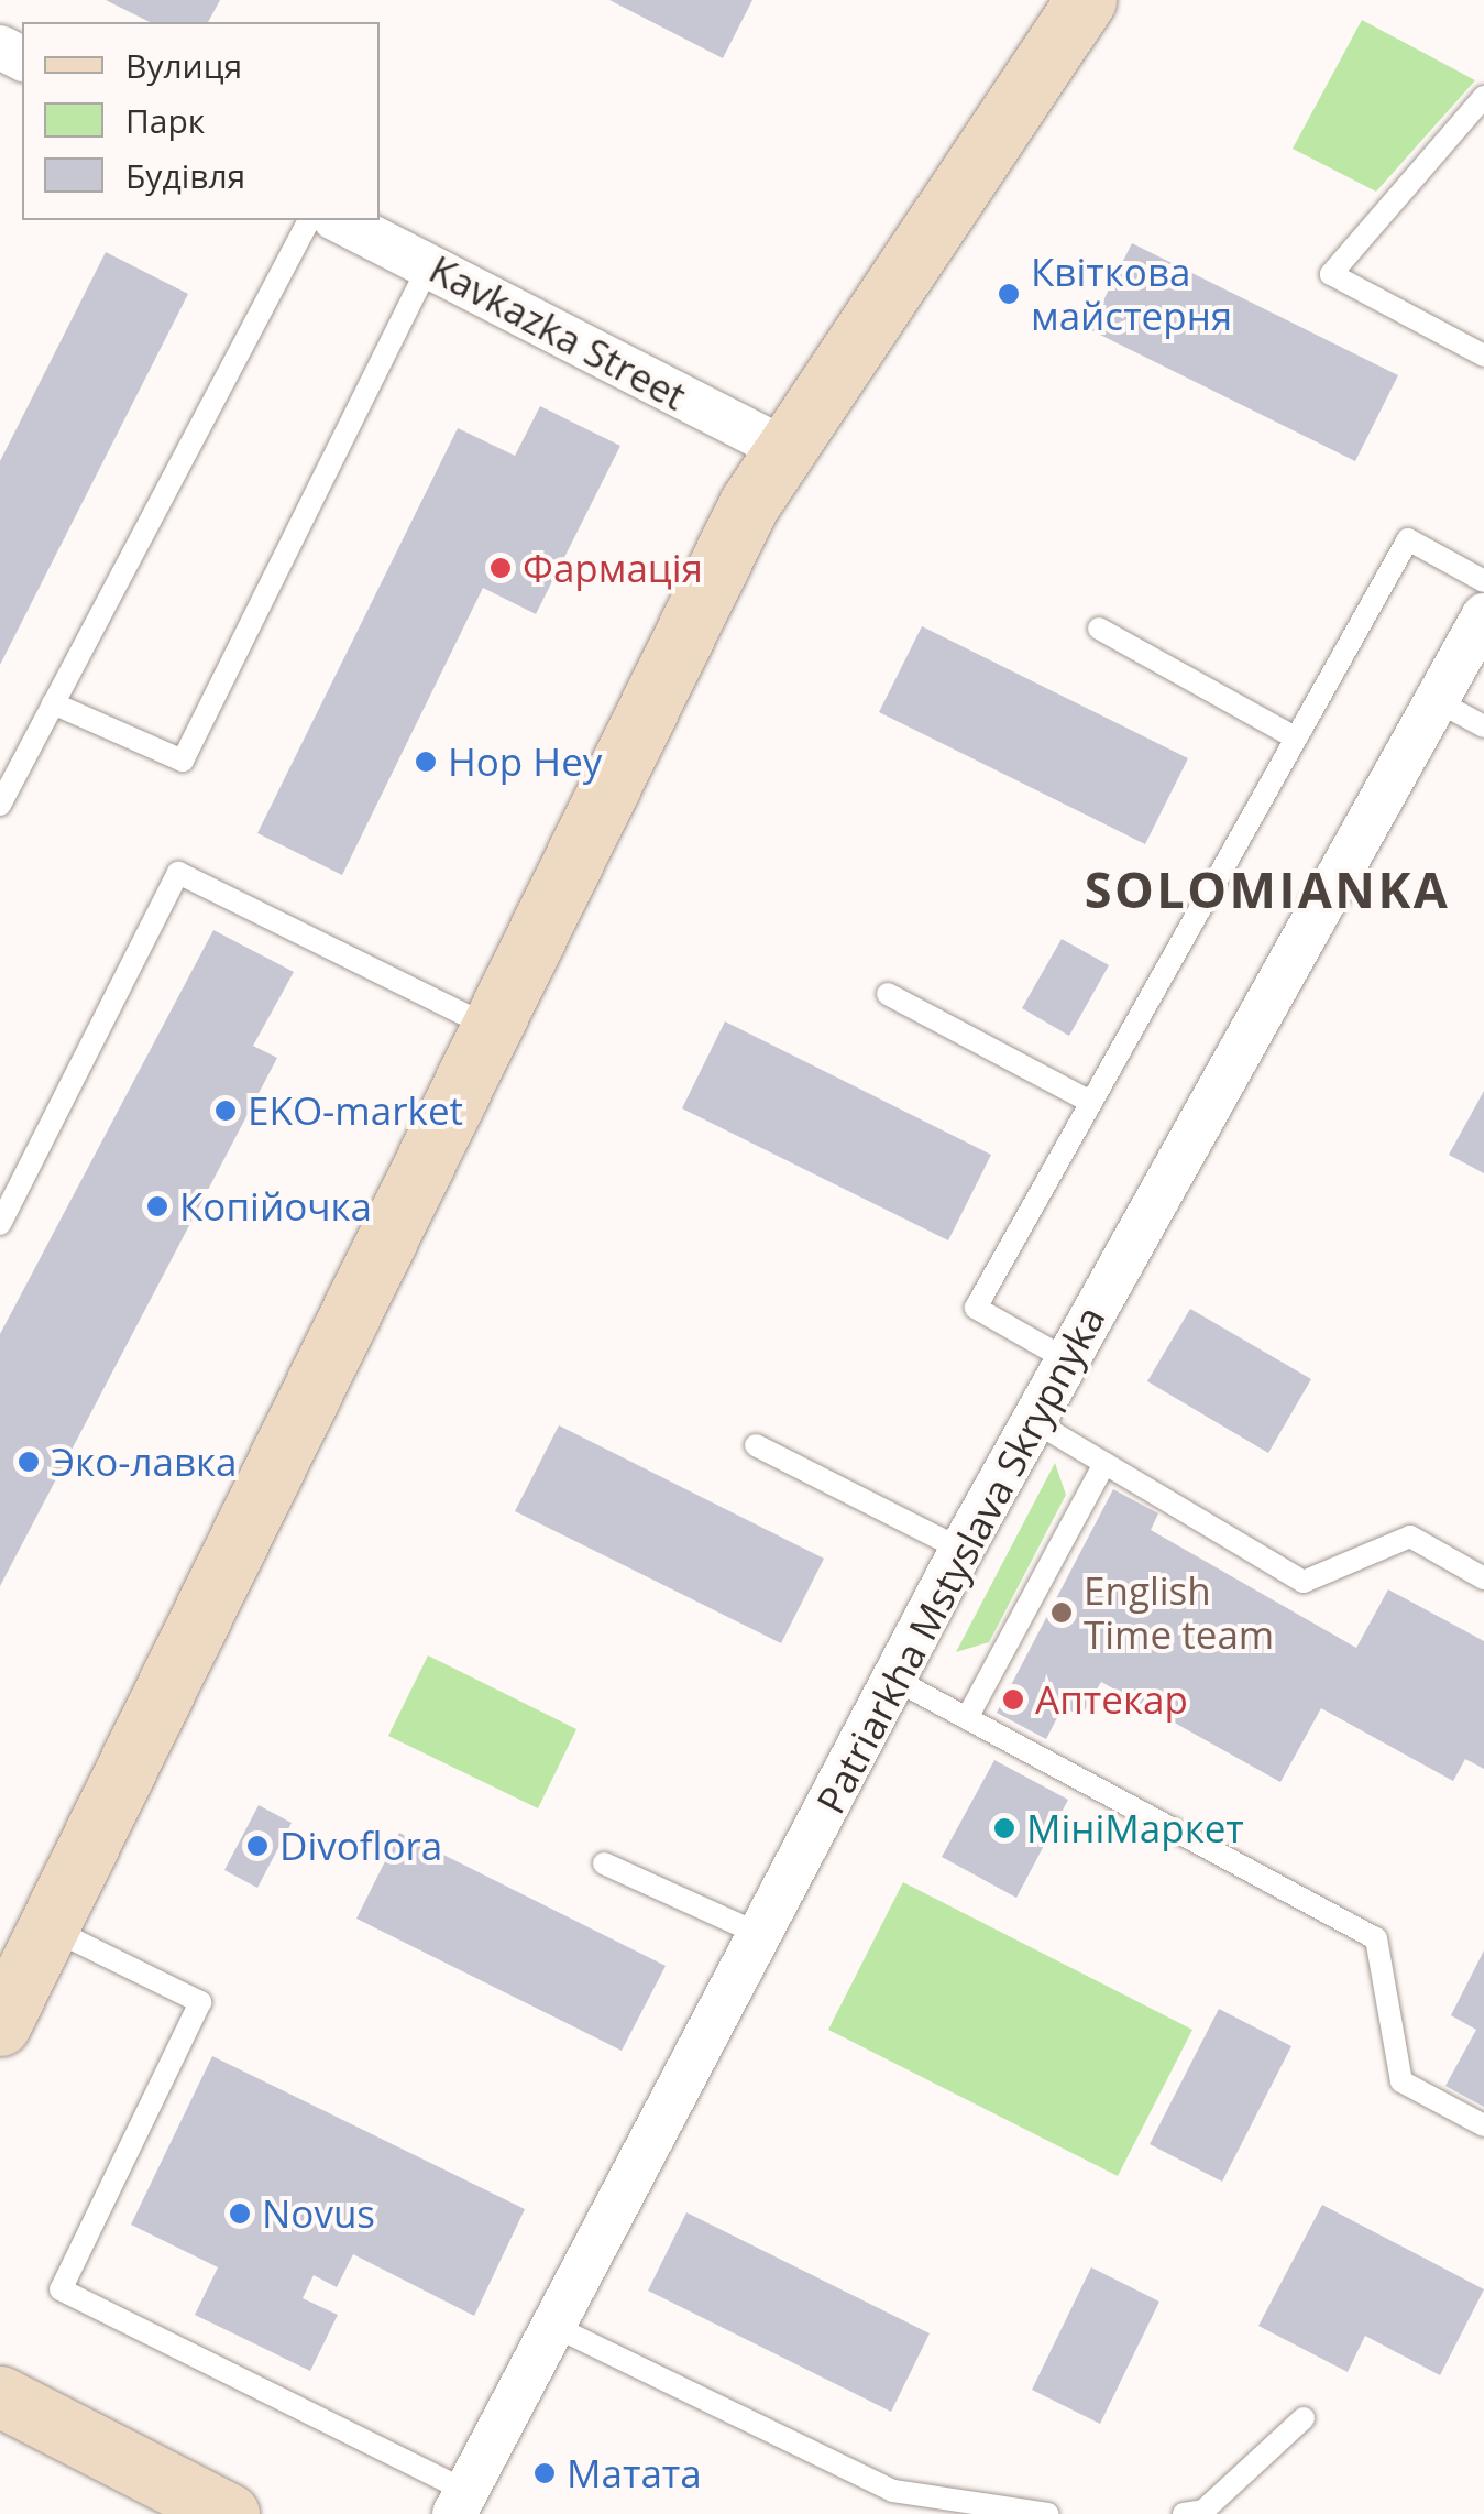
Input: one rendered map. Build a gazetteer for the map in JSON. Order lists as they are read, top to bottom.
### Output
{
  "streets": {
    "street": ["Kavkazka Street", "Patriarkha Mstyslava Skrypnyka"]
  },
  "districts": ["SOLOMIANKA"],
  "places": [
    "Квіткова майстерня",
    "Фармація",
    "Hop Hey",
    "EKO-market",
    "Копійочка",
    "Эко-лавка",
    "English Time team",
    "Аптекар",
    "МініМаркет",
    "Divoflora",
    "Novus",
    "Матата"
  ],
  "legend": ["Вулиця", "Парк", "Будівля"]
}
